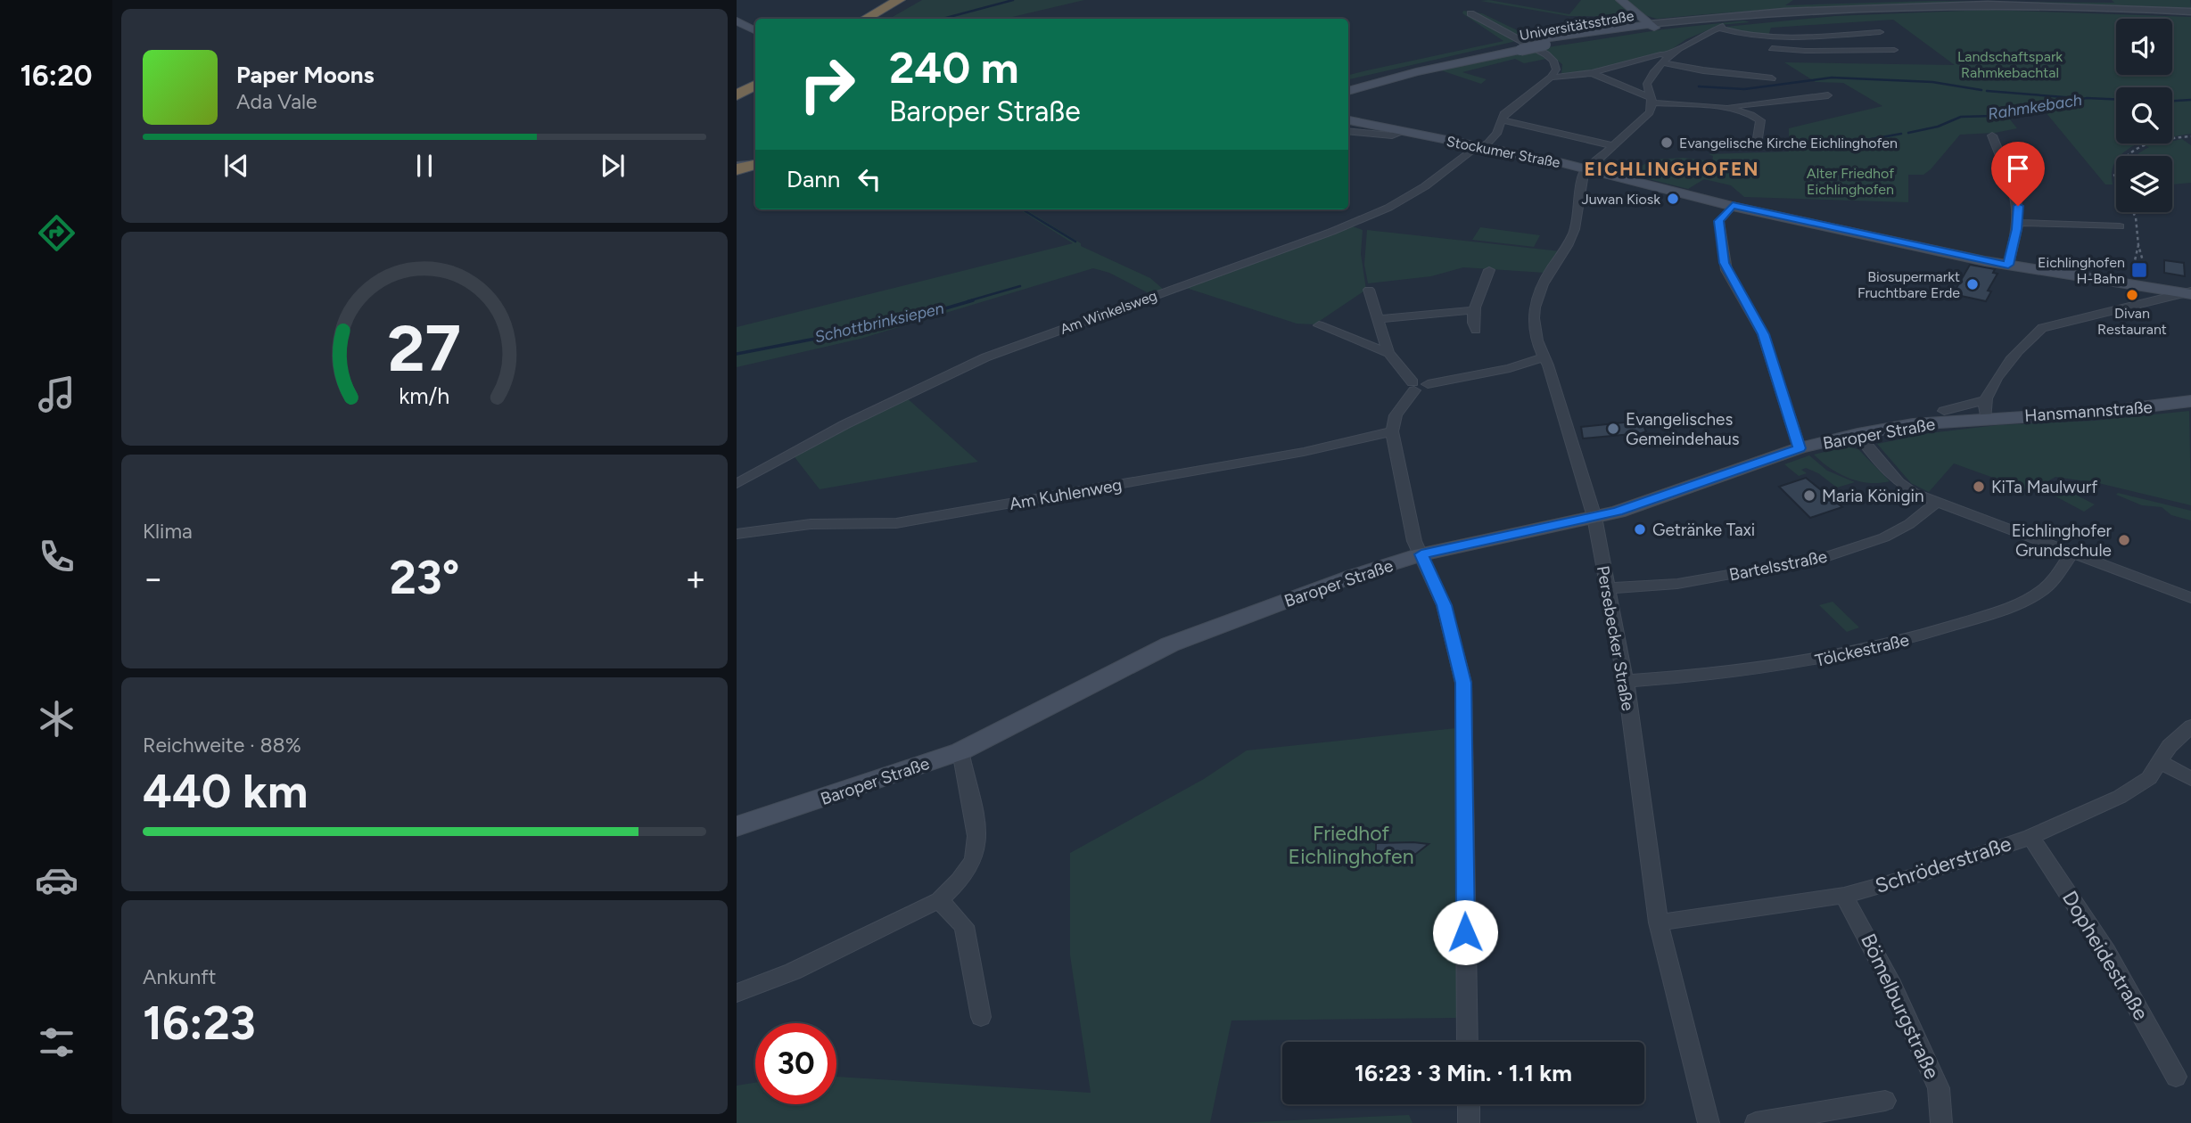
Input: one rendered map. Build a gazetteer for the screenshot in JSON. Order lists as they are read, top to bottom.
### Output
{
  "streets": {
    "main road": [
      "Universitätsstraße",
      "Stockumer Straße",
      "Hansmannstraße",
      "Baroper Straße"
    ],
    "street": [
      "Am Winkelsweg",
      "Am Kuhlenweg",
      "Bartelsstraße",
      "Persebecker Straße",
      "Tölckestraße",
      "Schröderstraße",
      "Dopheidestraße",
      "Bömelburgstraße"
    ]
  },
  "crossings": [
    ["Stockumer Straße", "Am Winkelsweg"],
    ["Stockumer Straße", "Persebecker Straße"],
    ["Hansmannstraße", "Baroper Straße"],
    ["Baroper Straße", "Persebecker Straße"],
    ["Bartelsstraße", "Persebecker Straße"],
    ["Persebecker Straße", "Tölckestraße"],
    ["Persebecker Straße", "Schröderstraße"],
    ["Schröderstraße", "Dopheidestraße"],
    ["Schröderstraße", "Bömelburgstraße"]
  ],
  "districts": ["EICHLINGHOFEN"],
  "water": ["Rahmkebach", "Schottbrinksiepen"],
  "parks": ["Landschaftspark Rahmkebachtal", "Alter Friedhof Eichlinghofen", "Friedhof Eichlinghofen"],
  "places": {
    "other": [
      "Evangelische Kirche Eichlinghofen",
      "Juwan Kiosk",
      "Biosupermarkt Fruchtbare Erde",
      "Divan Restaurant",
      "Evangelisches Gemeindehaus",
      "KiTa Maulwurf",
      "Maria Königin",
      "Getränke Taxi",
      "Eichlinghofer Grundschule"
    ],
    "transit": ["Eichlinghofen H-Bahn"]
  },
  "page": {
    "tabs": "16:20",
    "turn": ["240 m", "Baroper Straße"],
    "song": ["Paper Moons", "Ada Vale"],
    "then": "Dann",
    "tile": [
      "Klima",
      ["Reichweite · 88%", "440 km"],
      ["Ankunft", "16:23"]
    ],
    "heat": ["−", "23°", "+"],
    "limit": "30",
    "trip": "16:23 · 3 Min. · 1.1 km",
    "gauge": ["27", "km/h"]
  }
}
